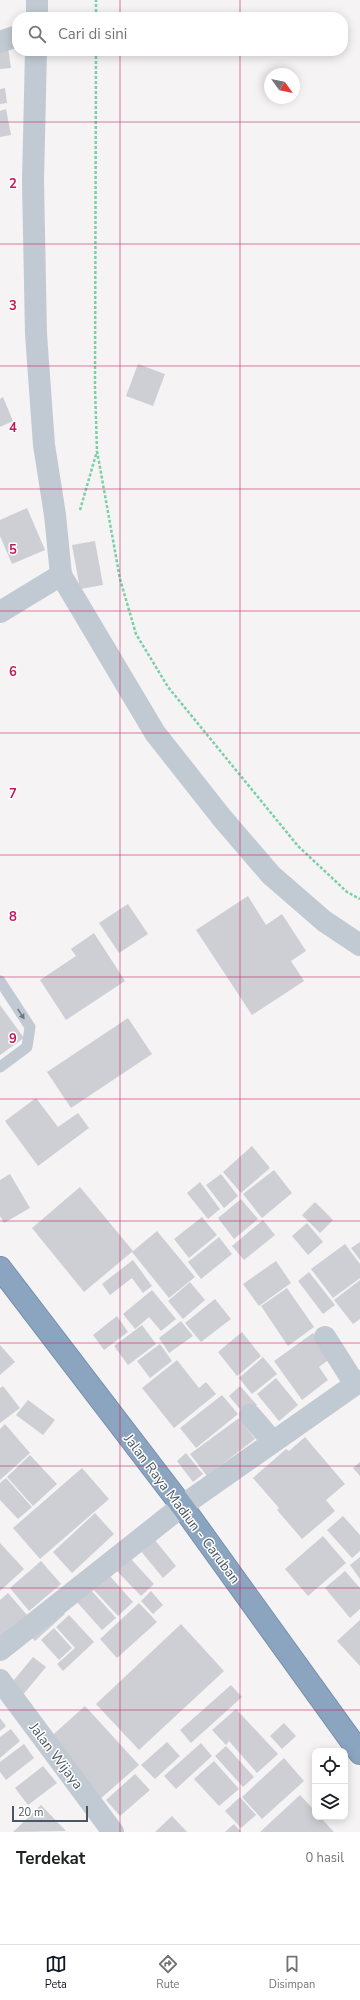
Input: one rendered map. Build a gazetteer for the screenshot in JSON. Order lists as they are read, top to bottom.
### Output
{
  "streets": {
    "highway": ["Jalan Raya Madiun - Caruban"],
    "street": ["Jalan Wijaya"]
  },
  "scale_bar": "20 m",
  "north": "bottom right",
  "page": {
    "search": "Cari di sini",
    "scale": "20 m",
    "heading": ["Terdekat", "0 hasil"],
    "nav": ["Peta", "Rute", "Disimpan"]
  },
  "grid": {
    "rows": [
      "2",
      "3",
      "4",
      "5",
      "6",
      "7",
      "8",
      "9"
    ]
  }
}
